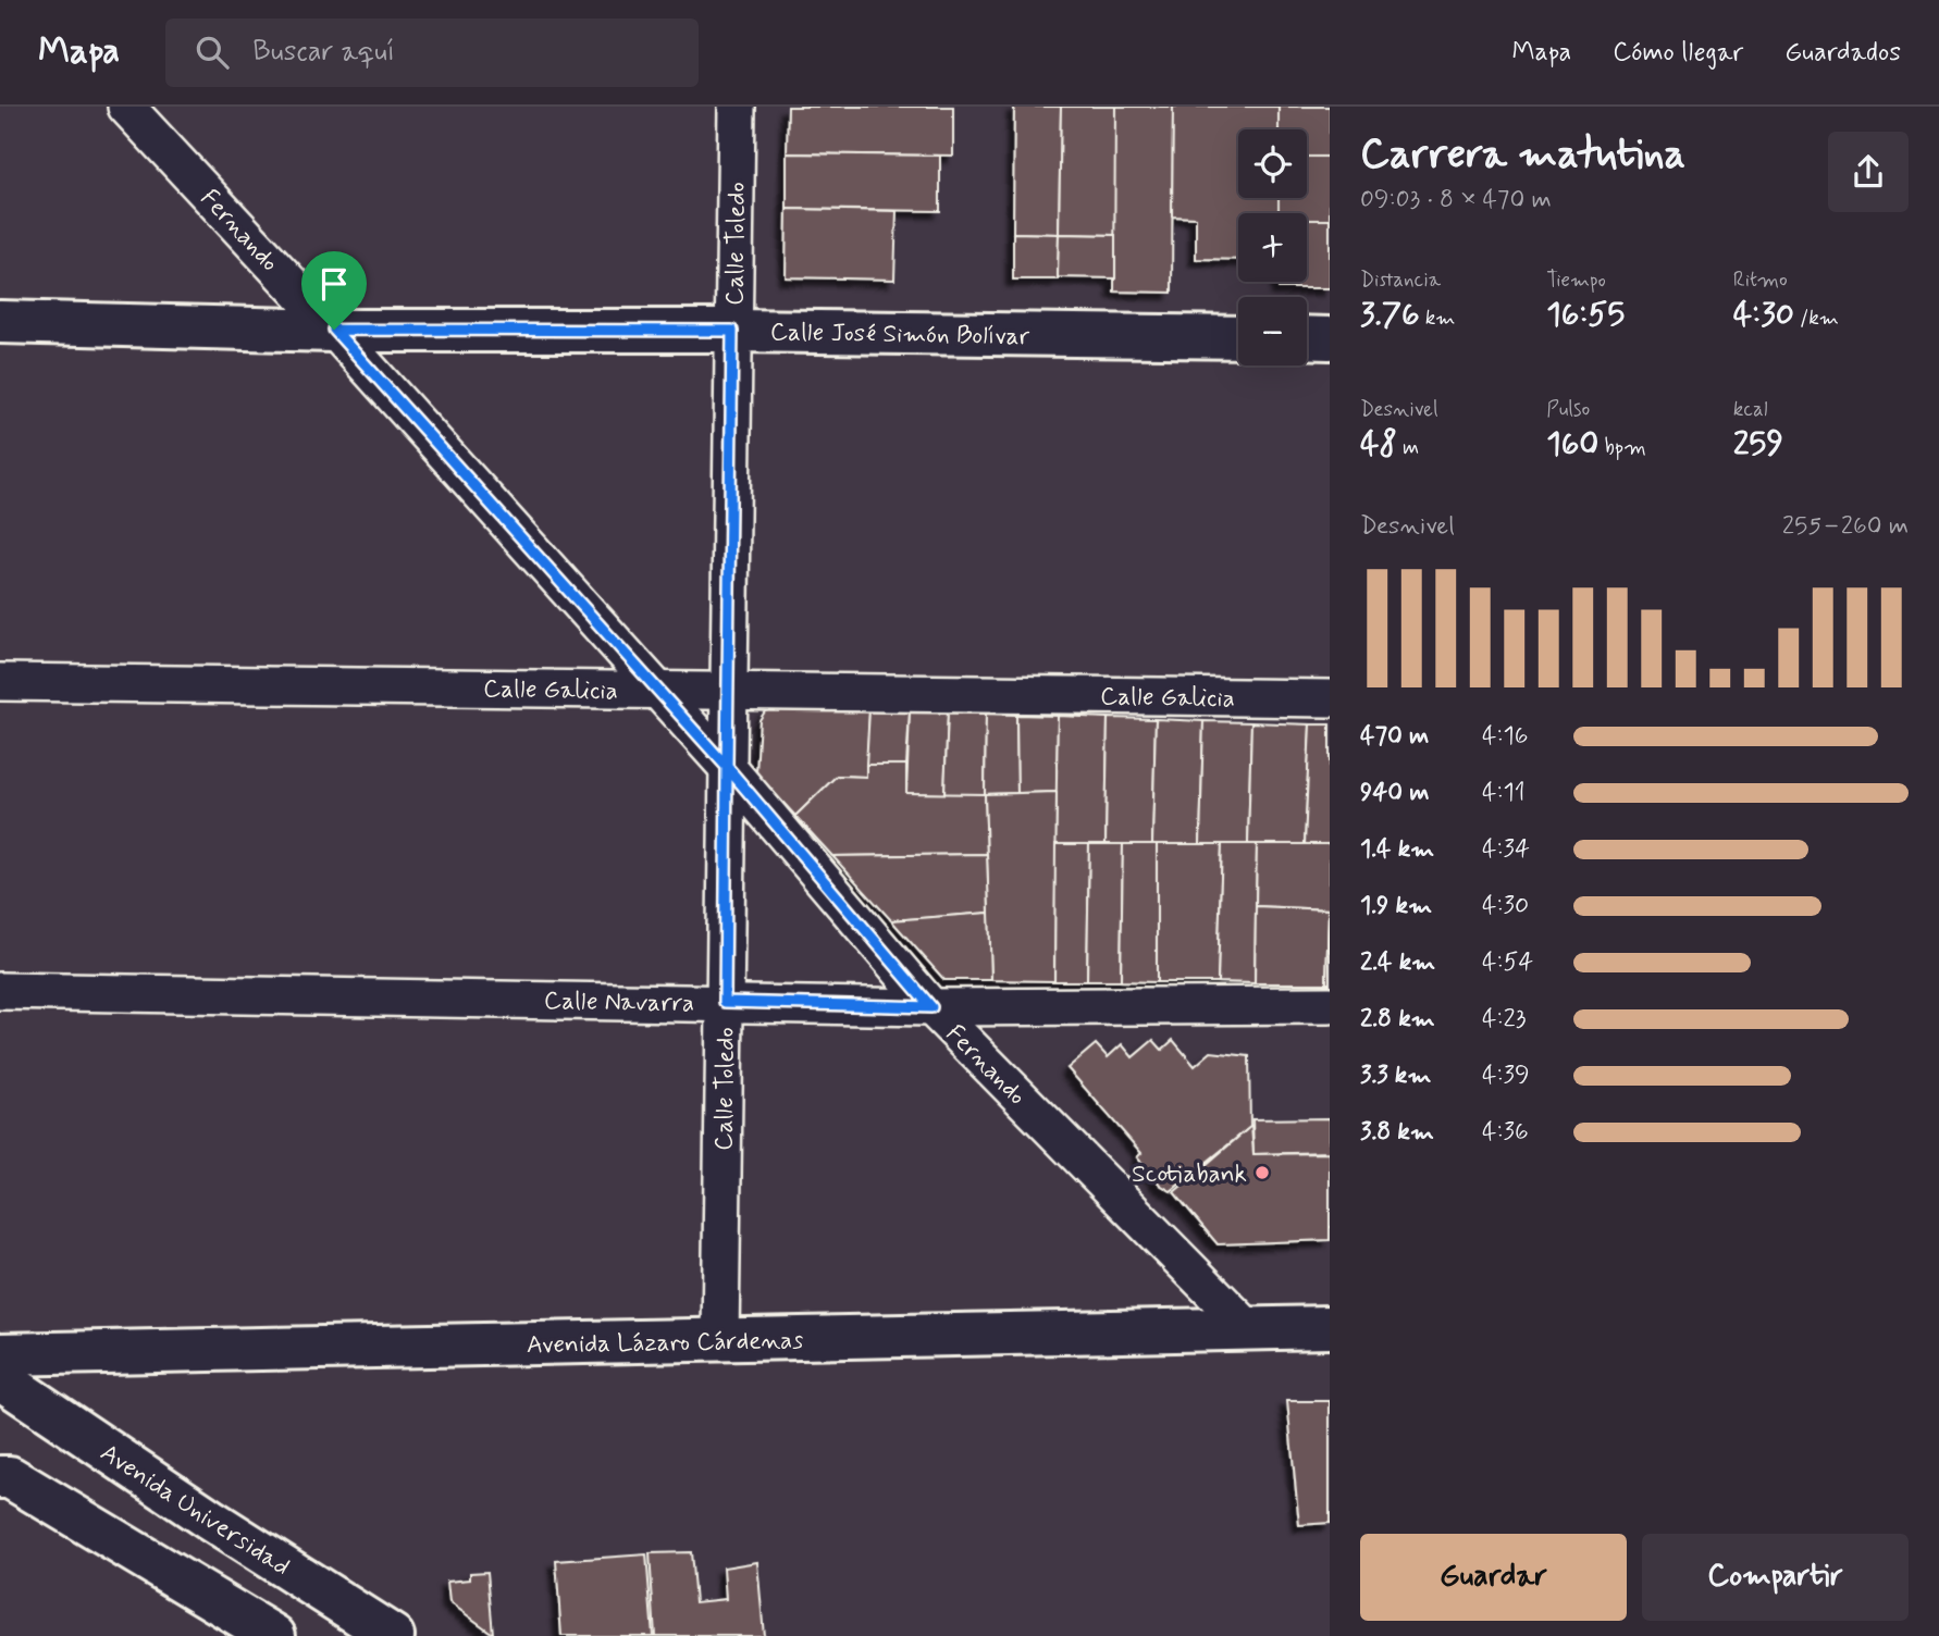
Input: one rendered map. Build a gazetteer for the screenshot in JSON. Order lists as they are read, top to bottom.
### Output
{
  "streets": {
    "main road": ["Calle José Simón Bolívar", "Avenida Lázaro Cárdenas", "Avenida Universidad"],
    "street": [
      "Fernando",
      "Calle Toledo",
      "Calle Galicia",
      "Calle Navarra"
    ]
  },
  "crossings": [
    ["Fernando", "Calle Toledo"],
    ["Fernando", "Calle José Simón Bolívar"],
    ["Fernando", "Calle Galicia"],
    ["Fernando", "Calle Navarra"],
    ["Fernando", "Avenida Lázaro Cárdenas"],
    ["Calle Toledo", "Calle José Simón Bolívar"],
    ["Calle Toledo", "Calle Galicia"],
    ["Calle Toledo", "Calle Navarra"],
    ["Calle Toledo", "Avenida Lázaro Cárdenas"]
  ],
  "places": ["Scotiabank"],
  "page": {
    "header": "Mapa",
    "search": "Buscar aquí",
    "nav": ["Mapa", "Cómo llegar", "Guardados"],
    "heading": ["Carrera matutina", "09:03 · 8 × 470 m"],
    "map_buttons": ["+", "−"],
    "stats": [
      ["Distancia", "3.76 km"],
      ["Tiempo", "16:55"],
      ["Ritmo", "4:30 /km"],
      ["Desnivel", "48 m"],
      ["Pulso", "160 bpm"],
      ["kcal", "259"]
    ],
    "chart": ["Desnivel", "255–260 m"],
    "list": [
      {
        "name": "470 m",
        "note": "4:16"
      },
      {
        "name": "940 m",
        "note": "4:11"
      },
      {
        "name": "1.4 km",
        "note": "4:34"
      },
      {
        "name": "1.9 km",
        "note": "4:30"
      },
      {
        "name": "2.4 km",
        "note": "4:54"
      },
      {
        "name": "2.8 km",
        "note": "4:23"
      },
      {
        "name": "3.3 km",
        "note": "4:39"
      },
      {
        "name": "3.8 km",
        "note": "4:36"
      }
    ],
    "buttons": ["Guardar", "Compartir"]
  }
}
